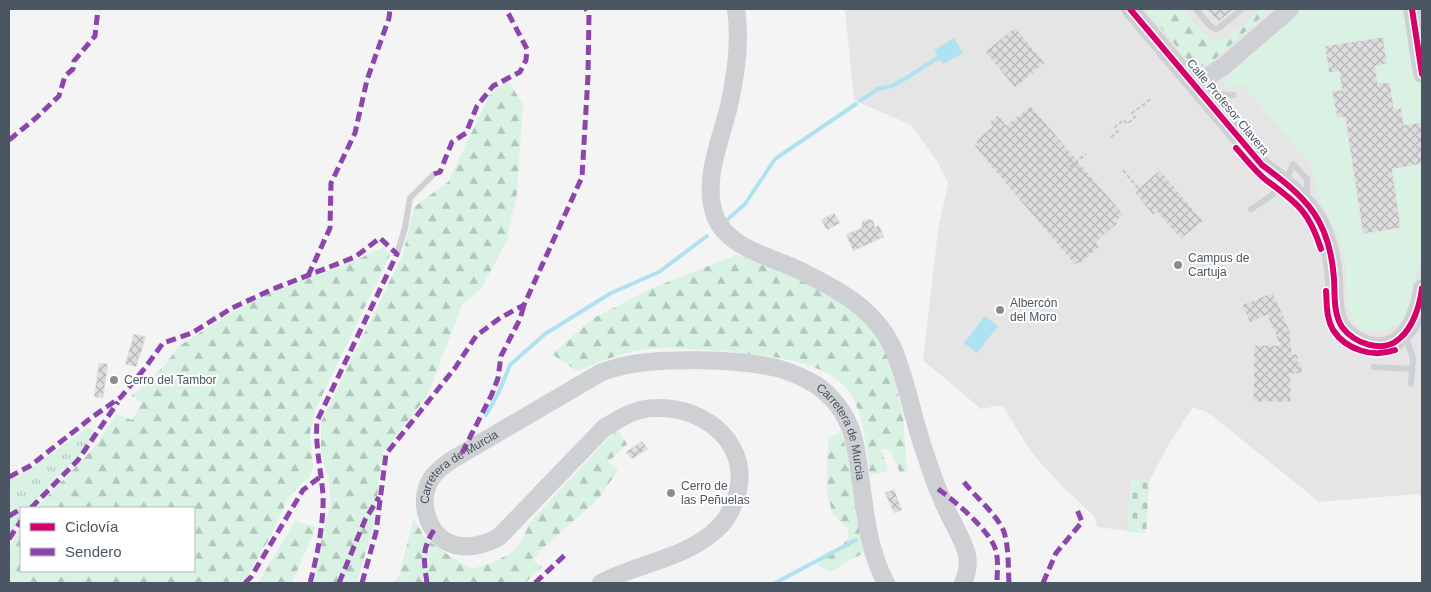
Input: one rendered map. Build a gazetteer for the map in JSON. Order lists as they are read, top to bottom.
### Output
{
  "streets": {
    "main road": ["Calle Profesor Clavera", "Carretera de Murcia"]
  },
  "places": [
    "Campus de Cartuja",
    "Albercón del Moro",
    "Cerro del Tambor",
    "Cerro de las Peñuelas"
  ],
  "legend": ["Ciclovía", "Sendero"]
}
